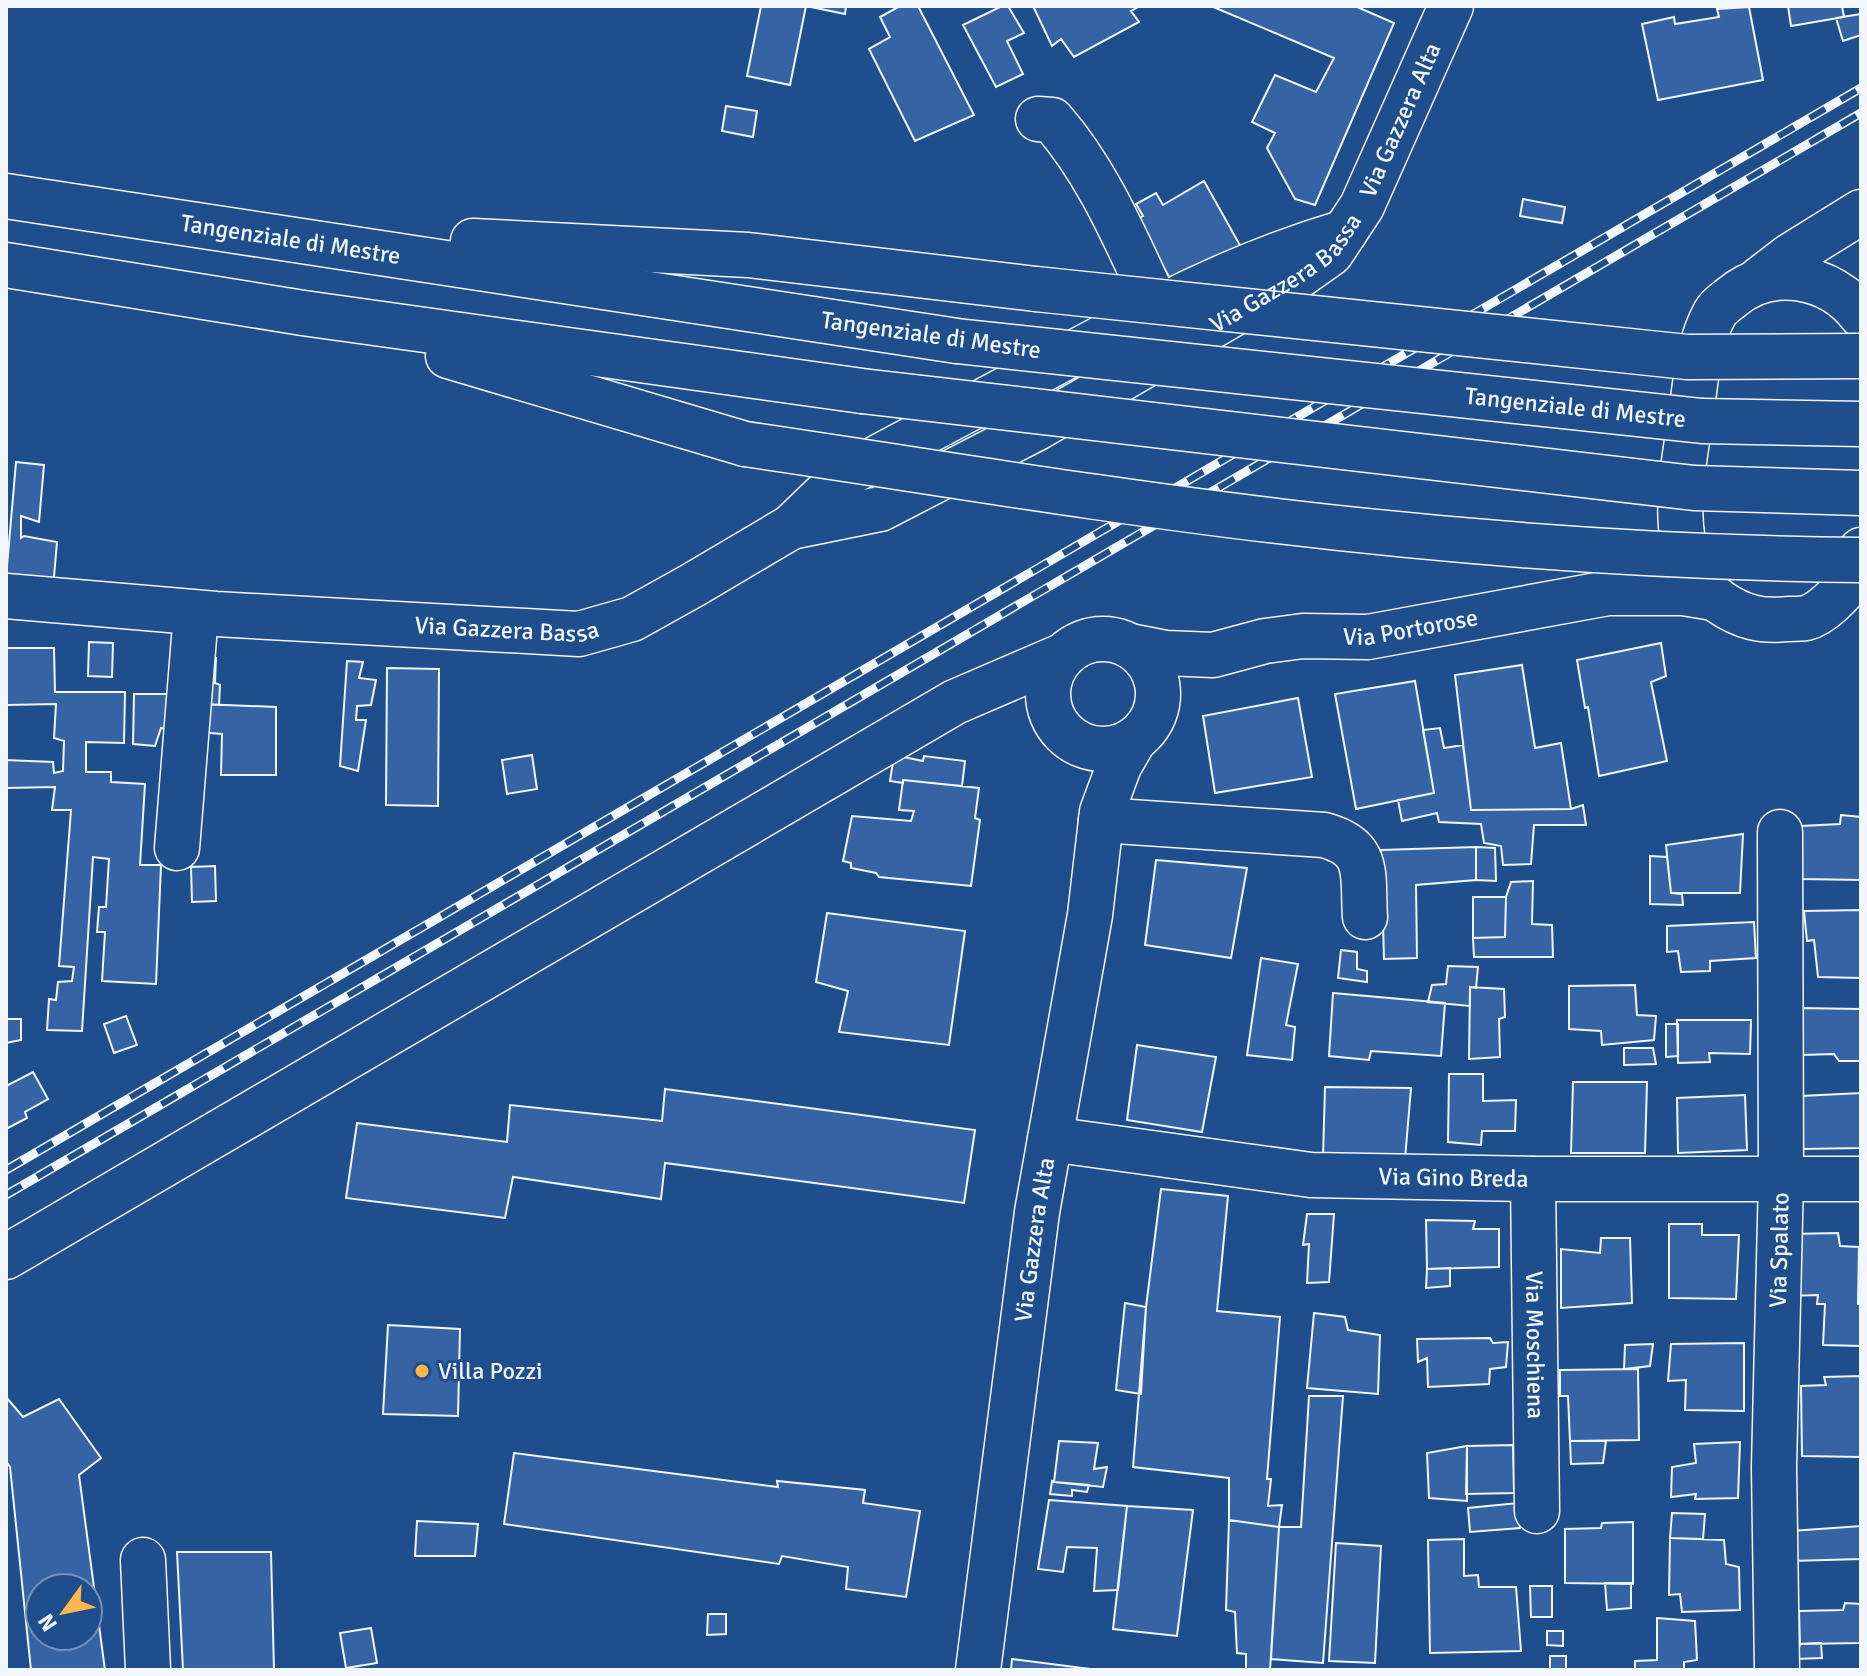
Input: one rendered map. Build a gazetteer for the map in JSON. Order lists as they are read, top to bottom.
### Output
{
  "streets": {
    "main road": [
      "Via Gazzera Alta",
      "Tangenziale di Mestre",
      "Via Gazzera Bassa",
      "Via Portorose",
      "Via Gino Breda",
      "Via Spalato",
      "Via Moschiena"
    ]
  },
  "crossings": [
    ["Via Gazzera Alta", "Via Gazzera Bassa"],
    ["Via Gazzera Alta", "Via Portorose"],
    ["Via Gazzera Alta", "Via Gino Breda"],
    ["Via Gino Breda", "Via Spalato"],
    ["Via Gino Breda", "Via Moschiena"]
  ],
  "places": ["Villa Pozzi"],
  "north": "bottom left"
}
